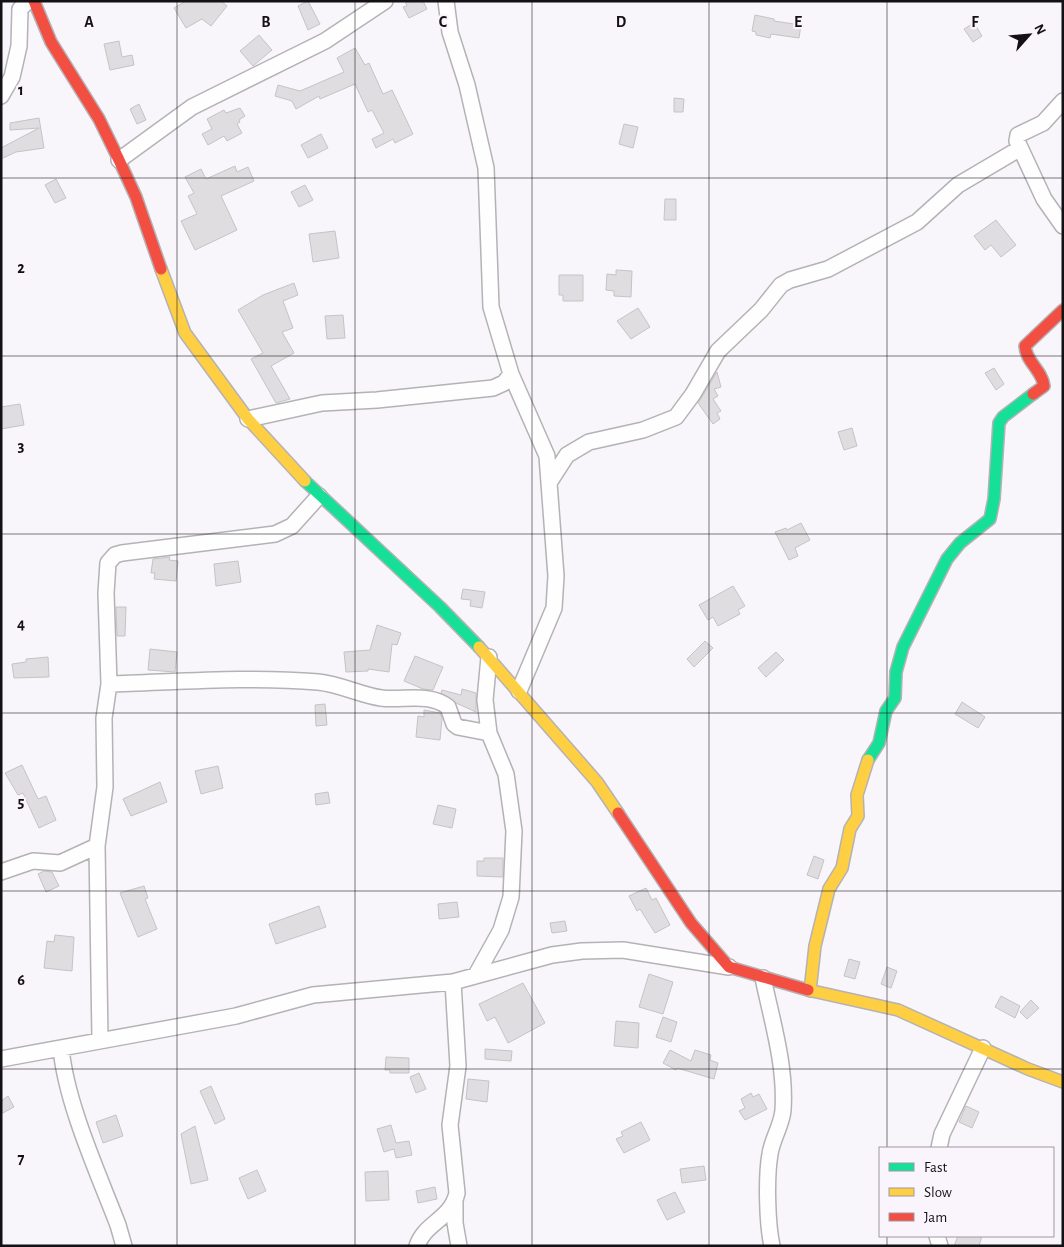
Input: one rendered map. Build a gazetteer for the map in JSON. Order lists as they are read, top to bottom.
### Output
{
  "legend": ["Fast", "Slow", "Jam"],
  "north": "top right",
  "grid": {
    "columns": [
      "A",
      "B",
      "C",
      "D",
      "E",
      "F"
    ],
    "rows": [
      "1",
      "2",
      "3",
      "4",
      "5",
      "6",
      "7"
    ]
  }
}
